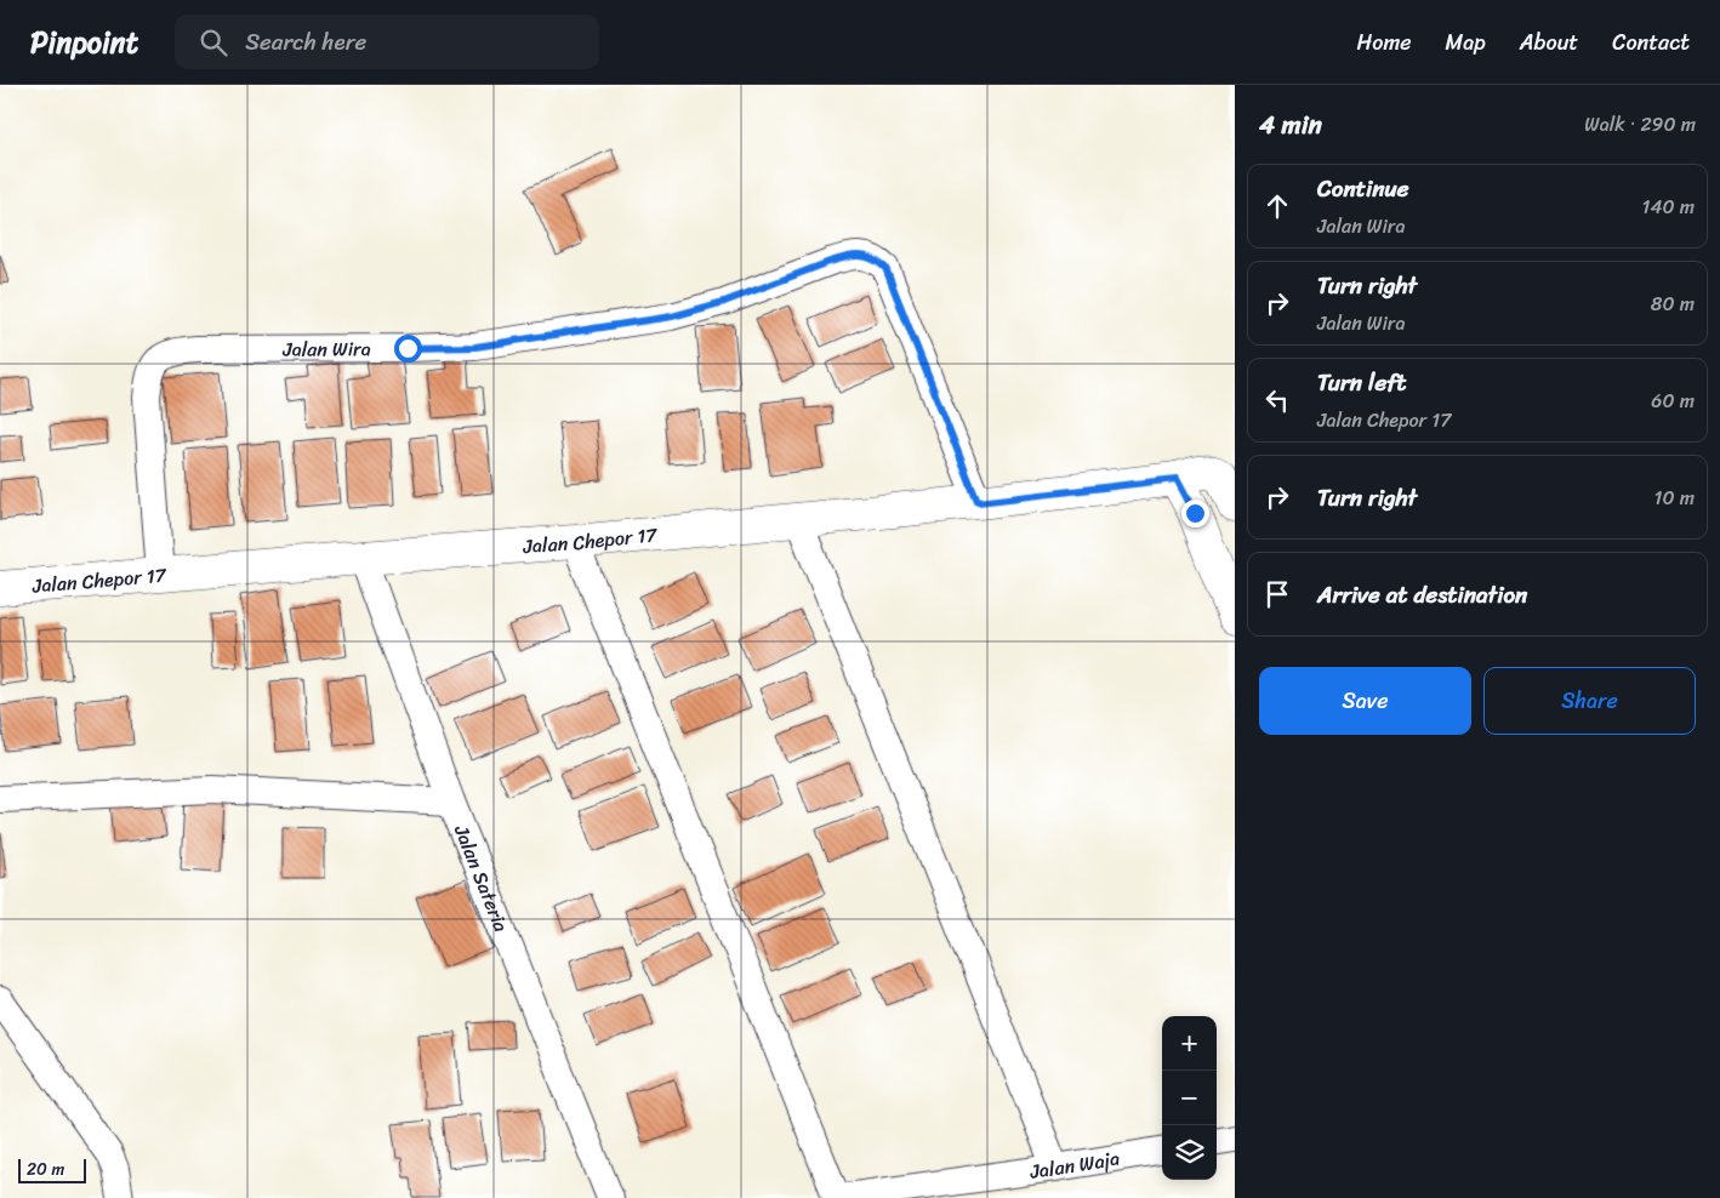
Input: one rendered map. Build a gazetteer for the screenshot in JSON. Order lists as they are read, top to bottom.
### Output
{
  "streets": {
    "street": [
      "Jalan Wira",
      "Jalan Chepor 17",
      "Jalan Sateria",
      "Jalan Waja"
    ]
  },
  "crossings": [
    ["Jalan Wira", "Jalan Chepor 17"],
    ["Jalan Chepor 17", "Jalan Sateria"]
  ],
  "scale_bar": "20 m",
  "page": {
    "header": "Pinpoint",
    "search": "Search here",
    "nav": [
      "Home",
      "Map",
      "About",
      "Contact"
    ],
    "heading": ["4 min", "Walk · 290 m"],
    "list": [
      ["Continue", "Jalan Wira", "140 m"],
      ["Turn right", "Jalan Wira", "80 m"],
      ["Turn left", "Jalan Chepor 17", "60 m"],
      ["Turn right", "10 m"],
      "Arrive at destination"
    ],
    "buttons": ["Save", "Share"],
    "map_buttons": ["+", "−"],
    "scale": "20 m"
  }
}
